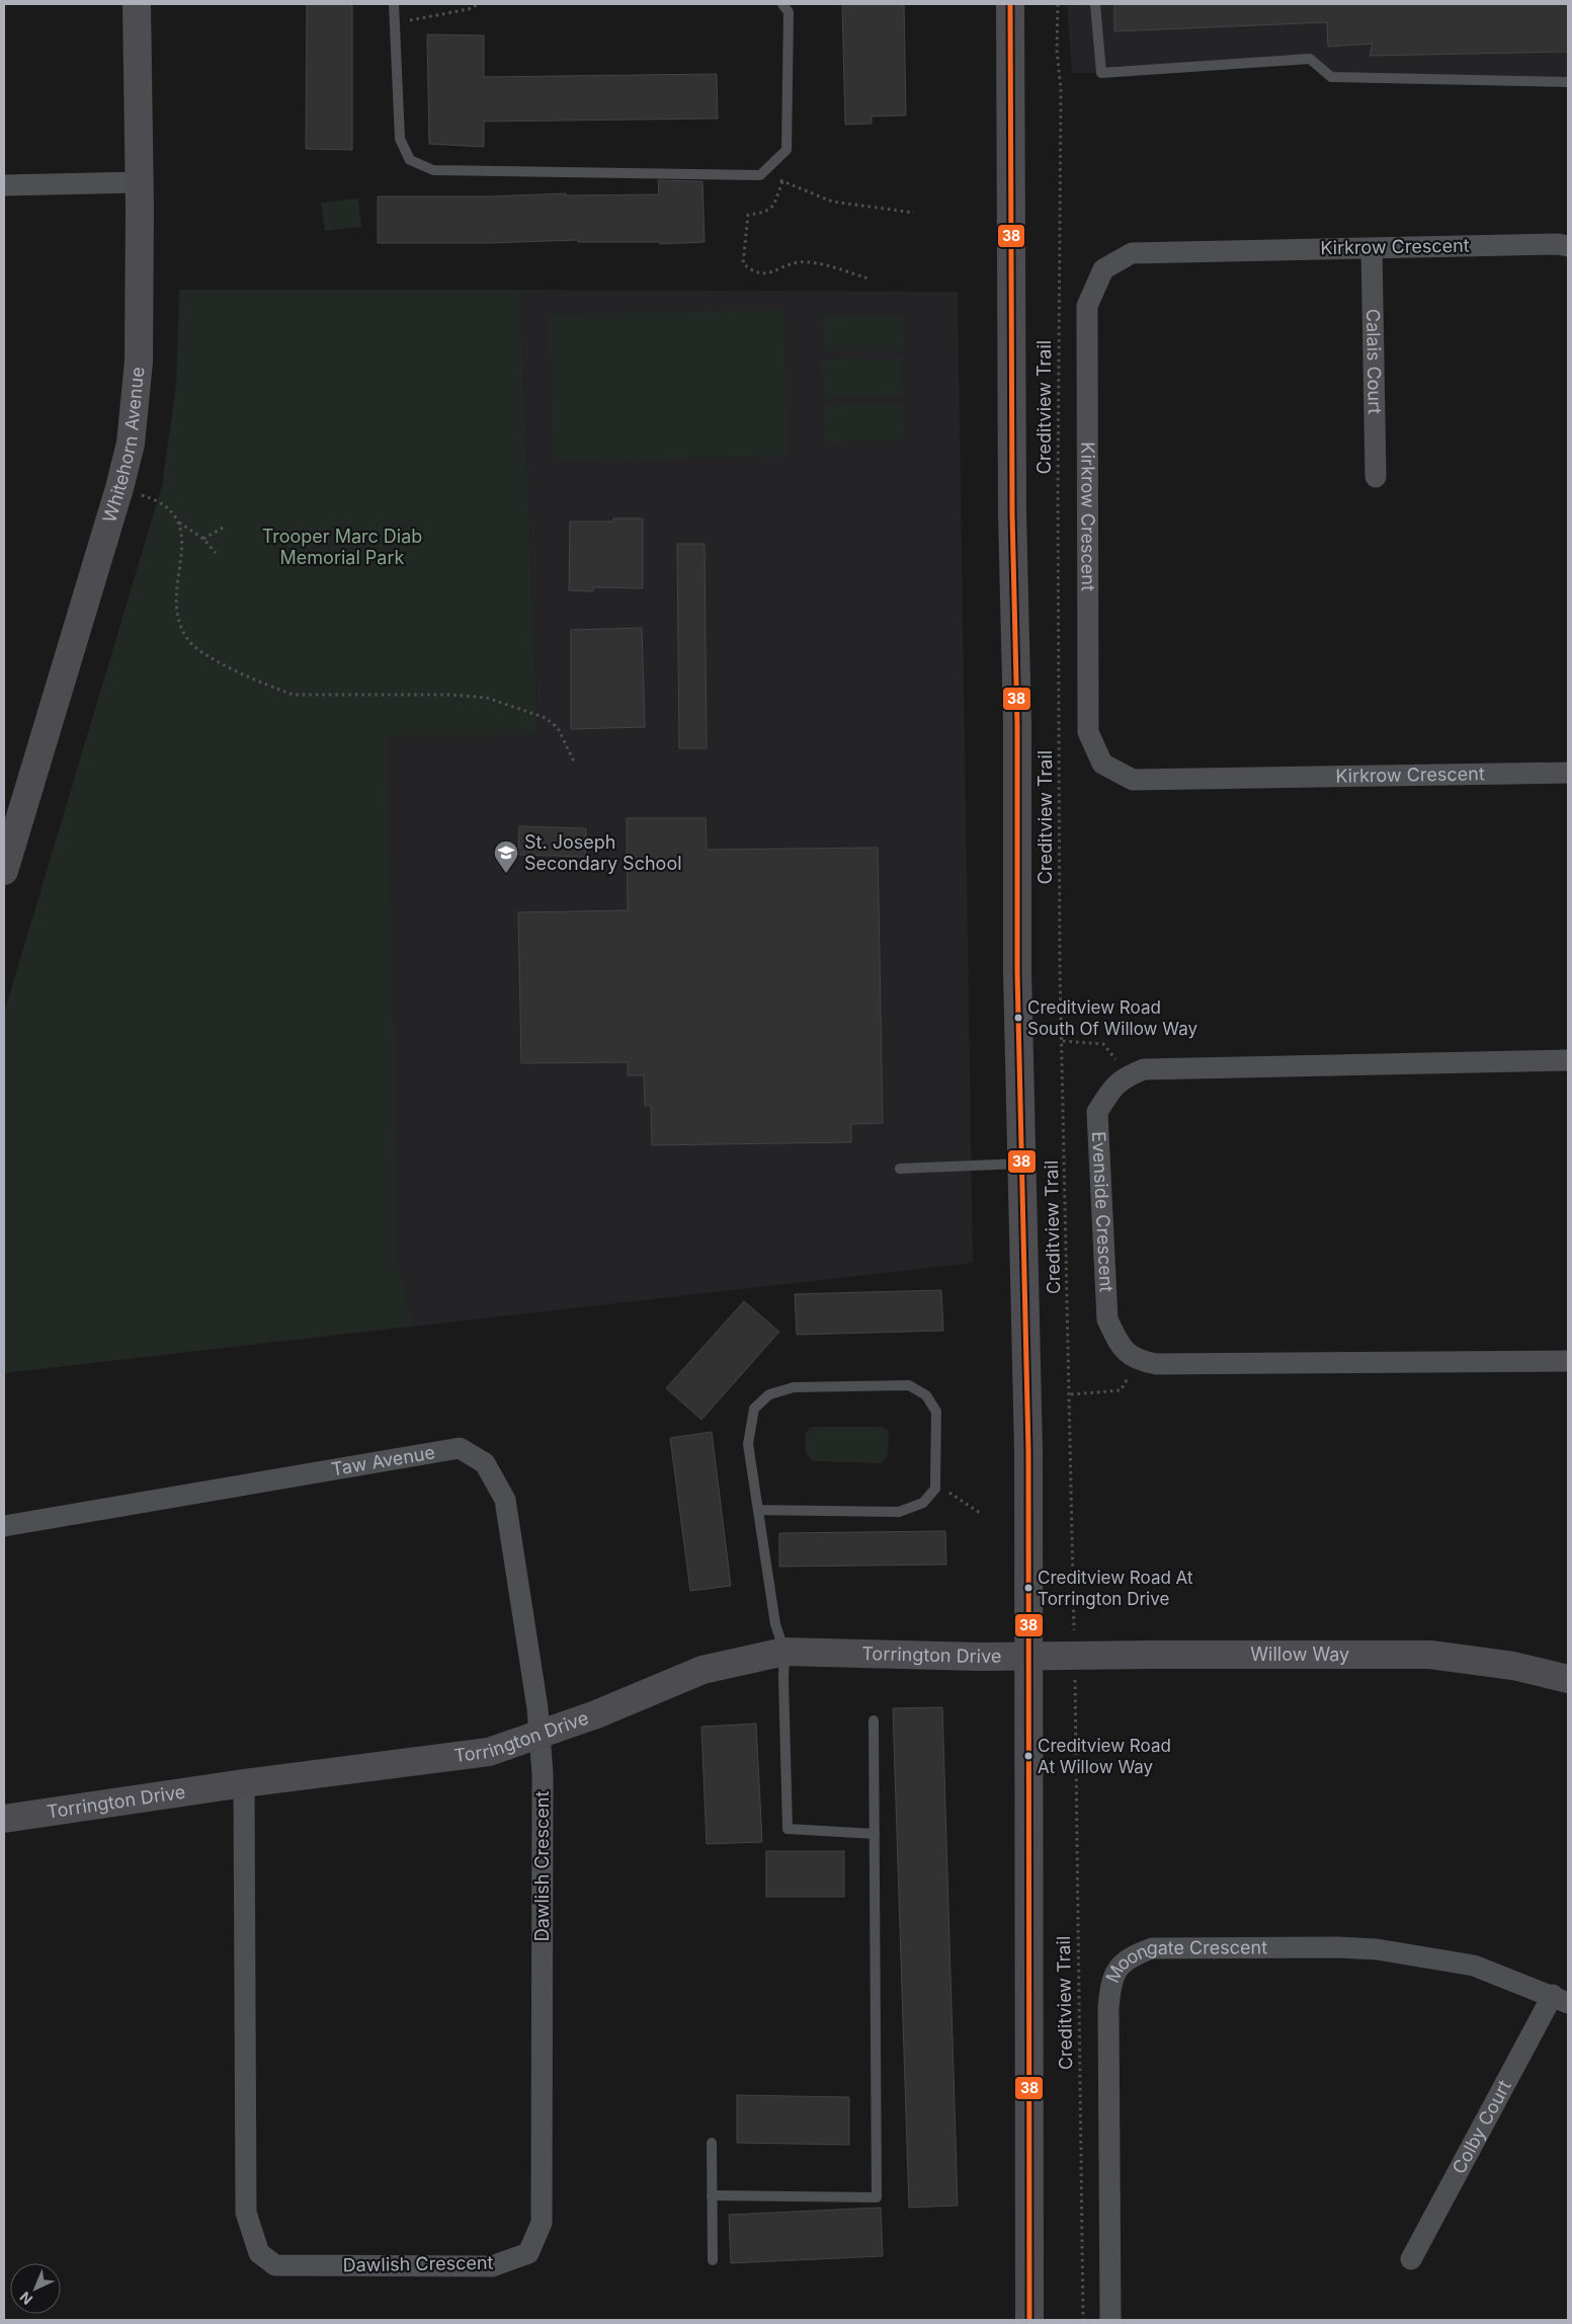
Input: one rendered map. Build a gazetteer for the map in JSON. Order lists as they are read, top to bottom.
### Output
{
  "streets": {
    "street": [
      "Kirkrow Crescent",
      "Calais Court",
      "Whitehorn Avenue",
      "Evenside Crescent",
      "Taw Avenue",
      "Torrington Drive",
      "Willow Way",
      "Dawlish Crescent",
      "Moongate Crescent",
      "Colby Court"
    ],
    "path": ["Creditview Trail"]
  },
  "crossings": [
    ["Kirkrow Crescent", "Calais Court"],
    ["Taw Avenue", "Torrington Drive"],
    ["Taw Avenue", "Dawlish Crescent"],
    ["Torrington Drive", "Willow Way"],
    ["Torrington Drive", "Dawlish Crescent"],
    ["Moongate Crescent", "Colby Court"]
  ],
  "parks": ["Trooper Marc Diab Memorial Park"],
  "places": {
    "school or university": ["St. Joseph Secondary School"],
    "other": ["Creditview Road South Of Willow Way", "Creditview Road At Torrington Drive", "Creditview Road At Willow Way"]
  },
  "lines": ["transit line 38"],
  "north": "bottom left"
}
